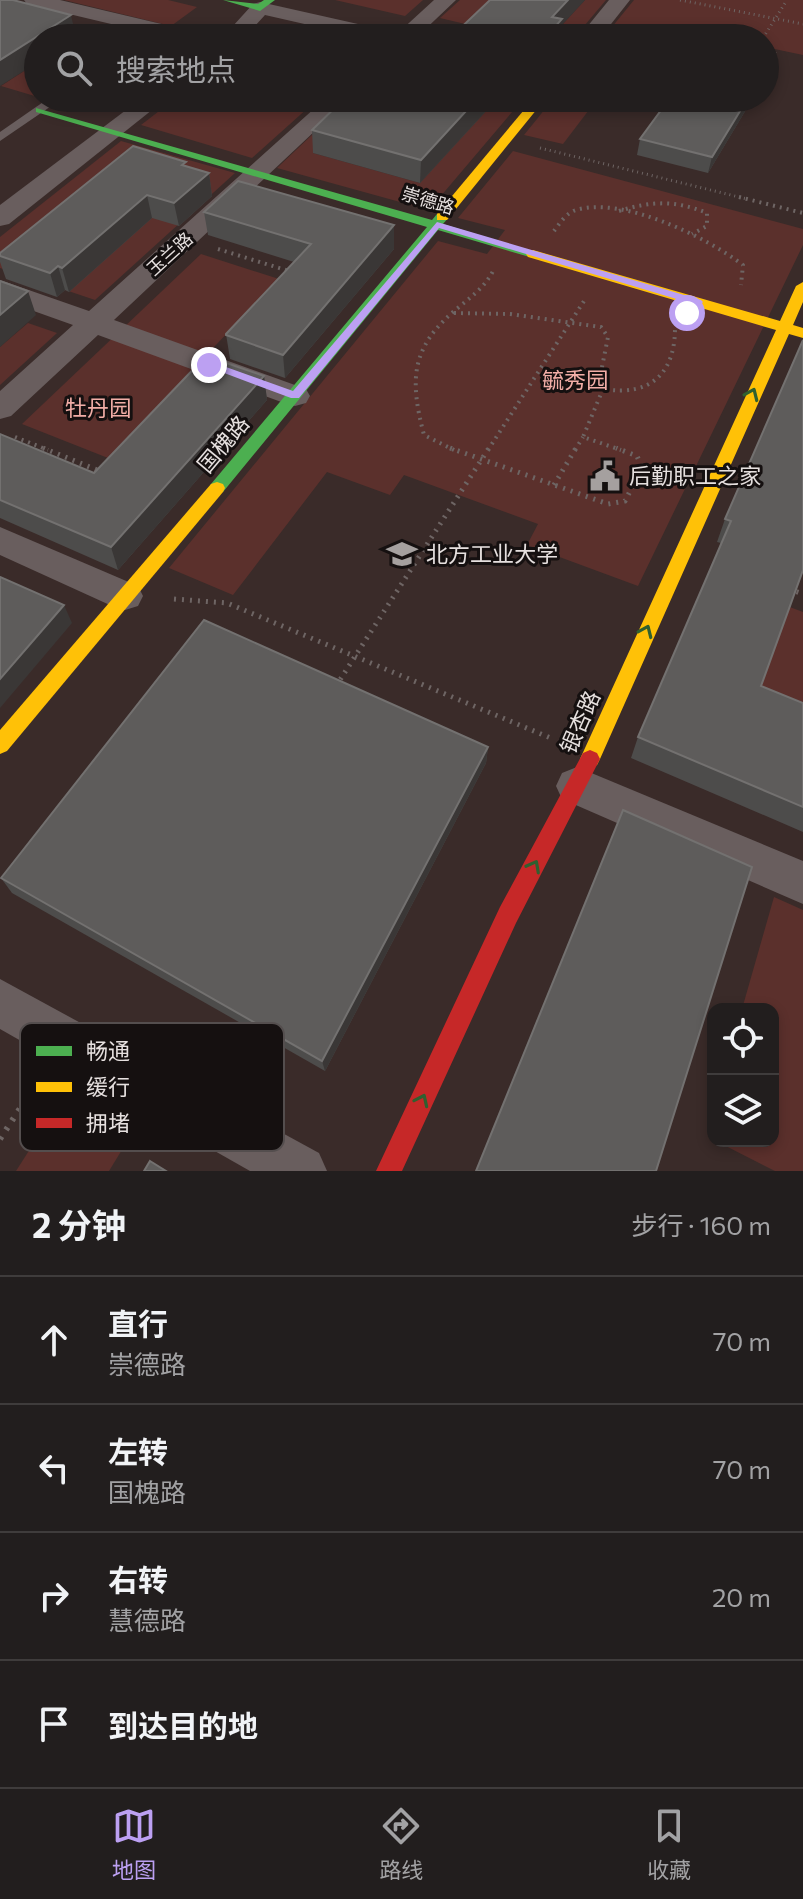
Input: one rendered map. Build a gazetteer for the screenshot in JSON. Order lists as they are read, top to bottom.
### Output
{
  "streets": {
    "street": [
      "崇德路",
      "玉兰路",
      "国槐路",
      "银杏路"
    ]
  },
  "crossings": [
    ["崇德路", "玉兰路"],
    ["崇德路", "国槐路"],
    ["崇德路", "银杏路"]
  ],
  "one_way": ["银杏路"],
  "parks": ["毓秀园", "牡丹园"],
  "places": {
    "public building": ["后勤职工之家"],
    "school or university": ["北方工业大学"]
  },
  "legend": ["畅通", "缓行", "拥堵"],
  "page": {
    "search": "搜索地点",
    "heading": ["2 分钟", "步行 · 160 m"],
    "list": [
      ["直行", "崇德路", "70 m"],
      ["左转", "国槐路", "70 m"],
      ["右转", "慧德路", "20 m"],
      "到达目的地"
    ],
    "nav": ["地图", "路线", "收藏"]
  }
}
